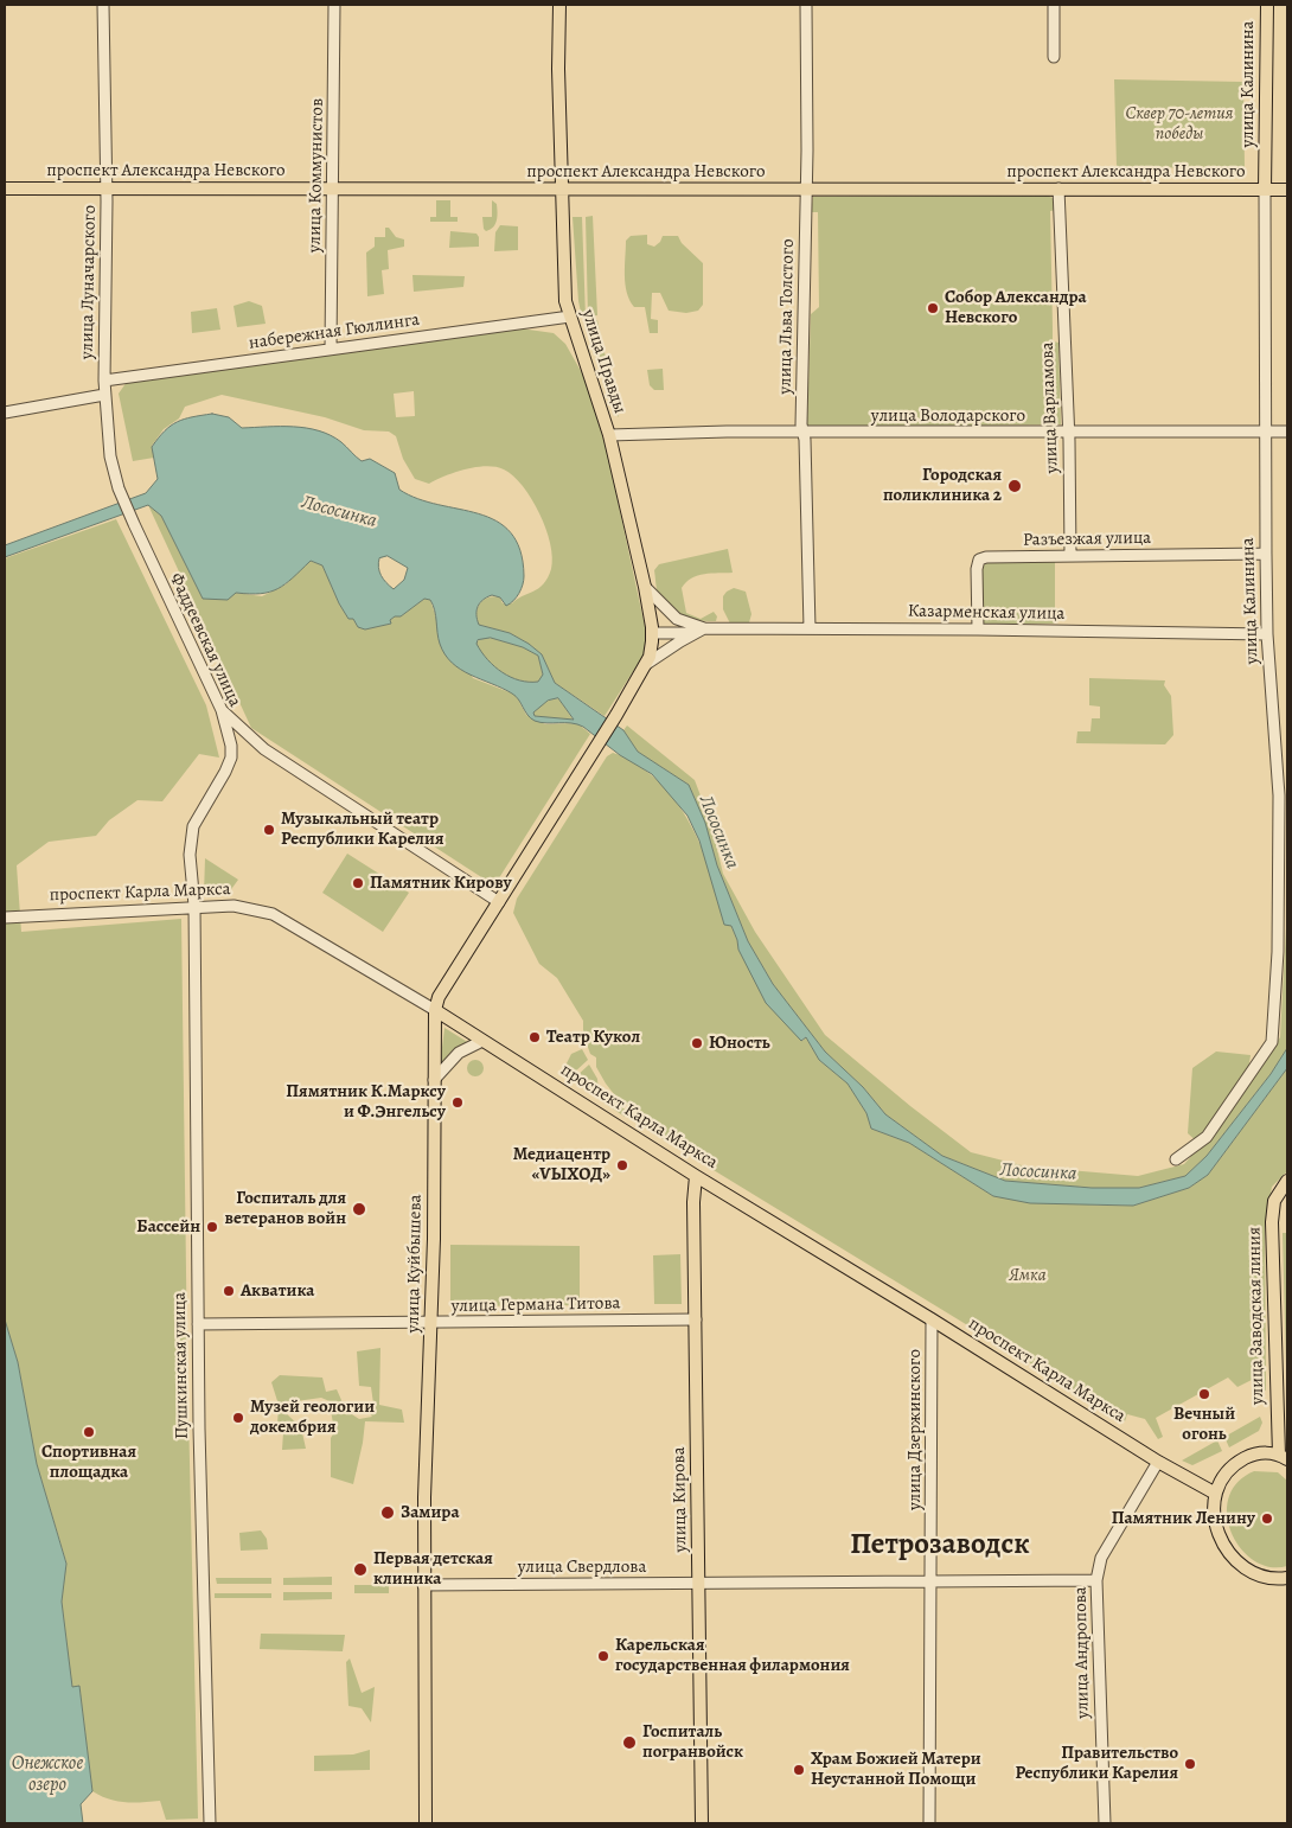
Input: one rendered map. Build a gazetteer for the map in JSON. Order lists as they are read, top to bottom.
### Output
{
  "streets": {
    "main road": [
      "улица Калинина",
      "проспект Александра Невского",
      "улица Правды",
      "проспект Карла Маркса",
      "улица Куйбышева",
      "улица Заводская линия",
      "улица Кирова"
    ],
    "street": [
      "улица Коммунистов",
      "улица Луначарского",
      "улица Льва Толстого",
      "набережная Гюллинга",
      "улица Варламова",
      "улица Володарского",
      "Разъезжая улица",
      "Казарменская улица",
      "Фаддеевская улица",
      "улица Германа Титова",
      "Пушкинская улица",
      "улица Дзержинского",
      "улица Свердлова",
      "улица Андропова"
    ]
  },
  "crossings": [
    ["улица Калинина", "проспект Александра Невского"],
    ["улица Калинина", "улица Володарского"],
    ["улица Калинина", "Разъезжая улица"],
    ["улица Калинина", "Казарменская улица"],
    ["проспект Александра Невского", "улица Коммунистов"],
    ["проспект Александра Невского", "улица Луначарского"],
    ["проспект Александра Невского", "улица Льва Толстого"],
    ["проспект Александра Невского", "улица Правды"],
    ["проспект Александра Невского", "улица Варламова"],
    ["улица Коммунистов", "набережная Гюллинга"],
    ["улица Луначарского", "набережная Гюллинга"],
    ["улица Луначарского", "Фаддеевская улица"],
    ["улица Льва Толстого", "улица Володарского"],
    ["улица Льва Толстого", "Казарменская улица"],
    ["набережная Гюллинга", "улица Правды"],
    ["улица Правды", "улица Володарского"],
    ["улица Правды", "улица Куйбышева"],
    ["улица Варламова", "улица Володарского"],
    ["улица Варламова", "Разъезжая улица"],
    ["Разъезжая улица", "Казарменская улица"],
    ["Фаддеевская улица", "проспект Карла Маркса"],
    ["Фаддеевская улица", "Пушкинская улица"],
    ["проспект Карла Маркса", "улица Куйбышева"],
    ["проспект Карла Маркса", "Пушкинская улица"],
    ["проспект Карла Маркса", "улица Дзержинского"],
    ["проспект Карла Маркса", "улица Кирова"],
    ["проспект Карла Маркса", "улица Андропова"],
    ["улица Куйбышева", "улица Германа Титова"],
    ["улица Куйбышева", "улица Свердлова"],
    ["улица Германа Титова", "Пушкинская улица"],
    ["улица Германа Титова", "улица Кирова"],
    ["улица Дзержинского", "улица Свердлова"],
    ["улица Кирова", "улица Свердлова"],
    ["улица Свердлова", "улица Андропова"]
  ],
  "districts": ["Петрозаводск"],
  "water": ["Лососинка", "Онежское озеро"],
  "parks": ["Сквер 70-летия победы", "Ямка"],
  "places": [
    "Собор Александра Невского",
    "Городская поликлиника 2",
    "Музыкальный театр Республики Карелия",
    "Памятник Кирову",
    "Театр Кукол",
    "Юность",
    "Пямятник К.Марксу и Ф.Энгельсу",
    "Медиацентр «ѴЫХОД»",
    "Госпиталь для ветеранов войн",
    "Бассейн",
    "Акватика",
    "Вечный огонь",
    "Музей геологии докембрия",
    "Спортивная площадка",
    "Замира",
    "Памятник Ленину",
    "Первая детская клиника",
    "Карельская государственная филармония",
    "Госпиталь погранвойск",
    "Правительство Республики Карелия",
    "Храм Божией Матери Неустанной Помощи"
  ]
}
